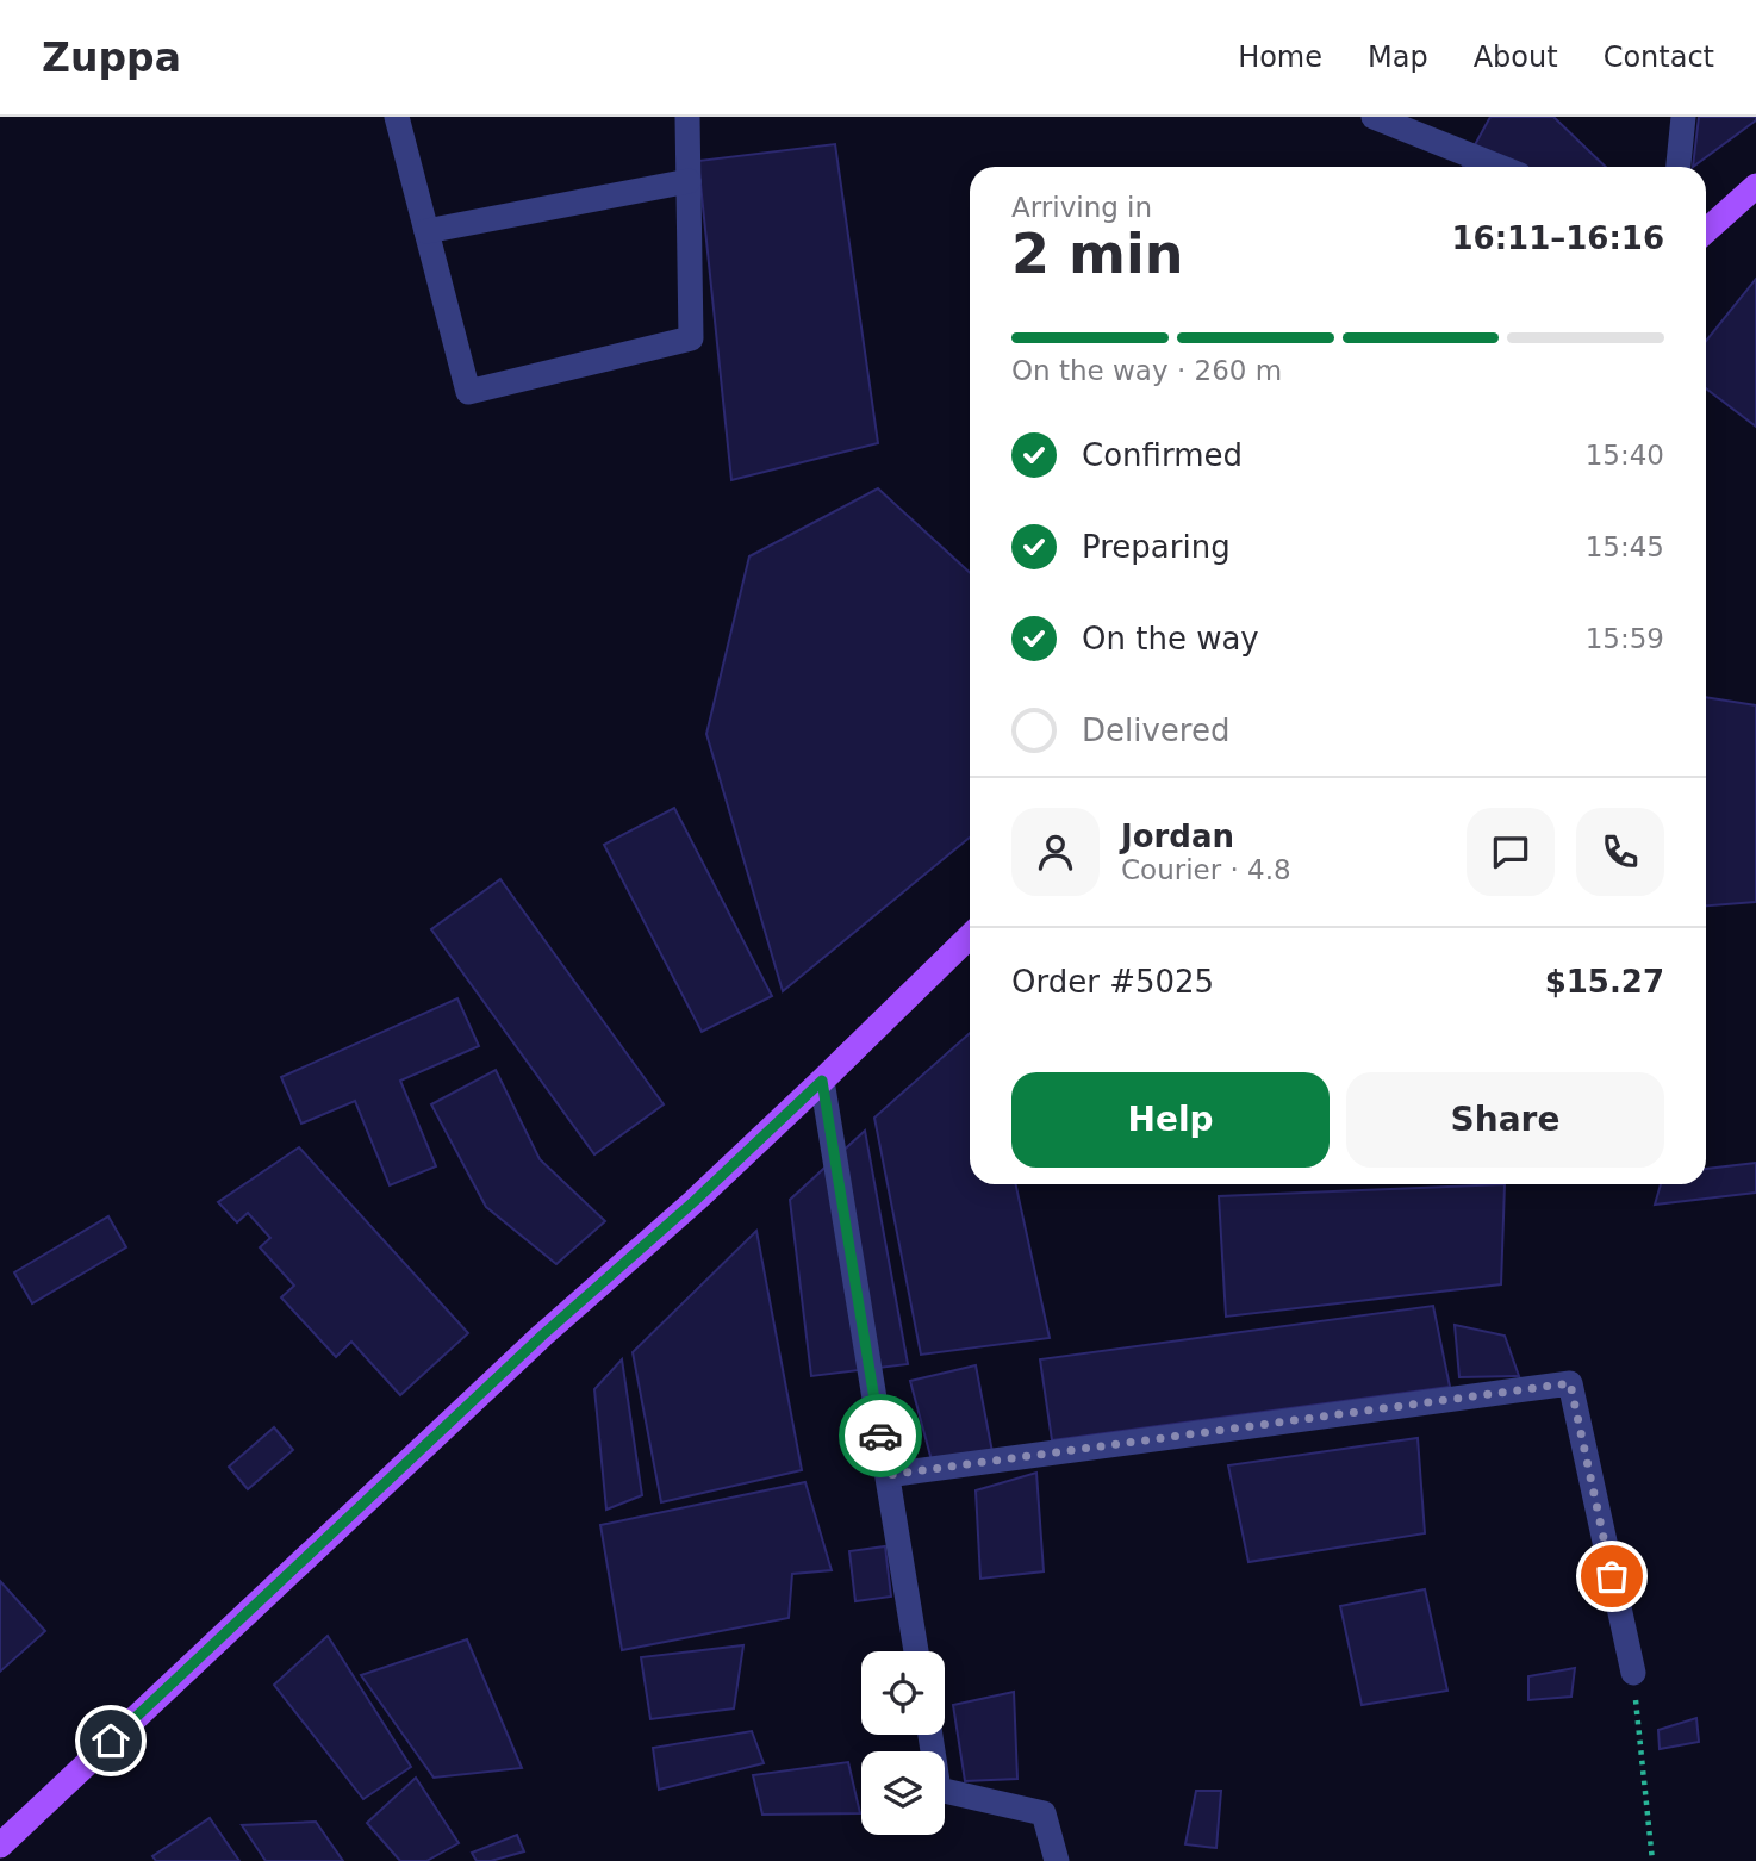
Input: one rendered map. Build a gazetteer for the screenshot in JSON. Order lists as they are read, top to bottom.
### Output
{
  "page": {
    "header": "Zuppa",
    "nav": [
      "Home",
      "Map",
      "About",
      "Contact"
    ],
    "heading": ["2 min", "Arriving in", "16:11–16:16"],
    "panel": [
      "Jordan",
      "Courier · 4.8",
      "Order #5025",
      "$15.27"
    ],
    "bar": "On the way · 260 m",
    "list": [
      ["Confirmed", "15:40"],
      ["Preparing", "15:45"],
      ["On the way", "15:59"],
      "Delivered"
    ],
    "buttons": ["Help", "Share"]
  }
}
